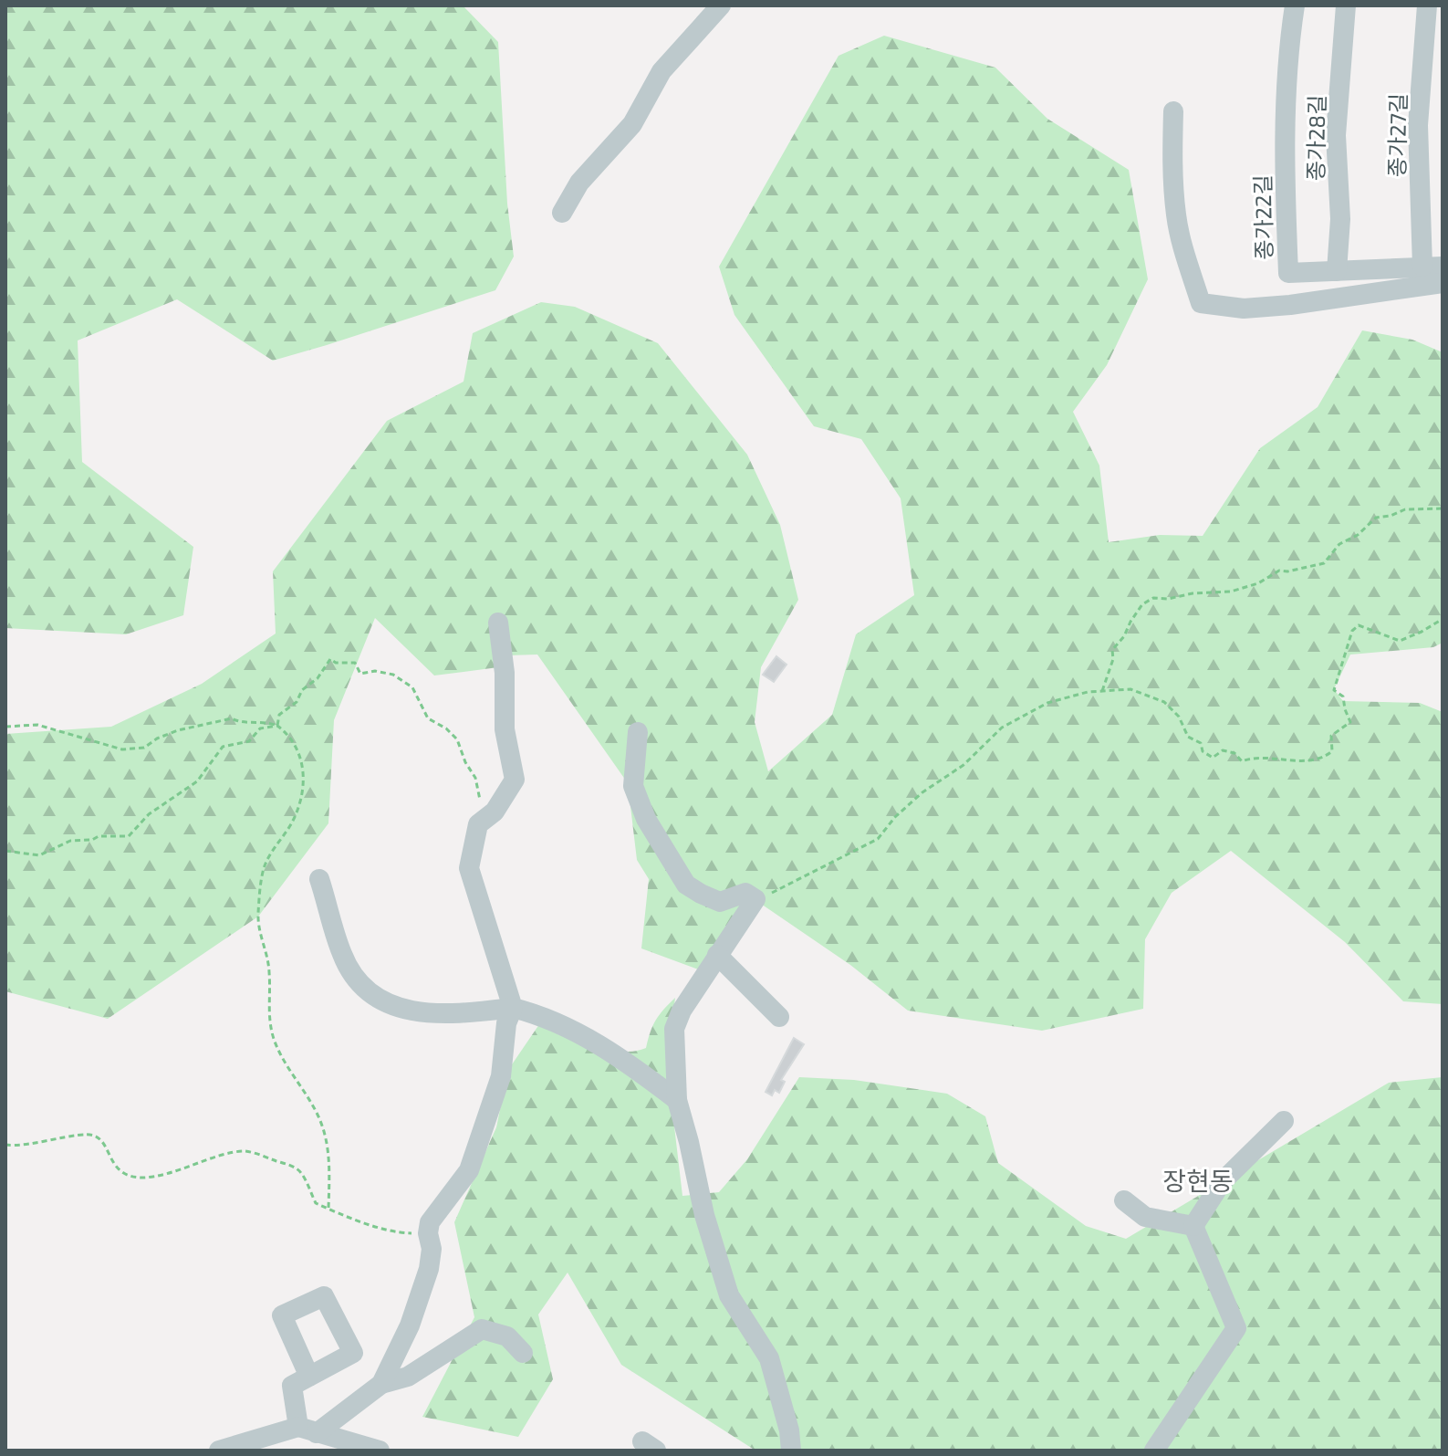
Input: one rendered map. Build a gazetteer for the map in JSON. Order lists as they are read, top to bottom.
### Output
{
  "streets": {
    "street": ["종가27길", "종가28길", "종가22길"]
  },
  "crossings": [
    ["종가27길", "종가22길"],
    ["종가28길", "종가22길"]
  ],
  "districts": ["장현동"]
}
